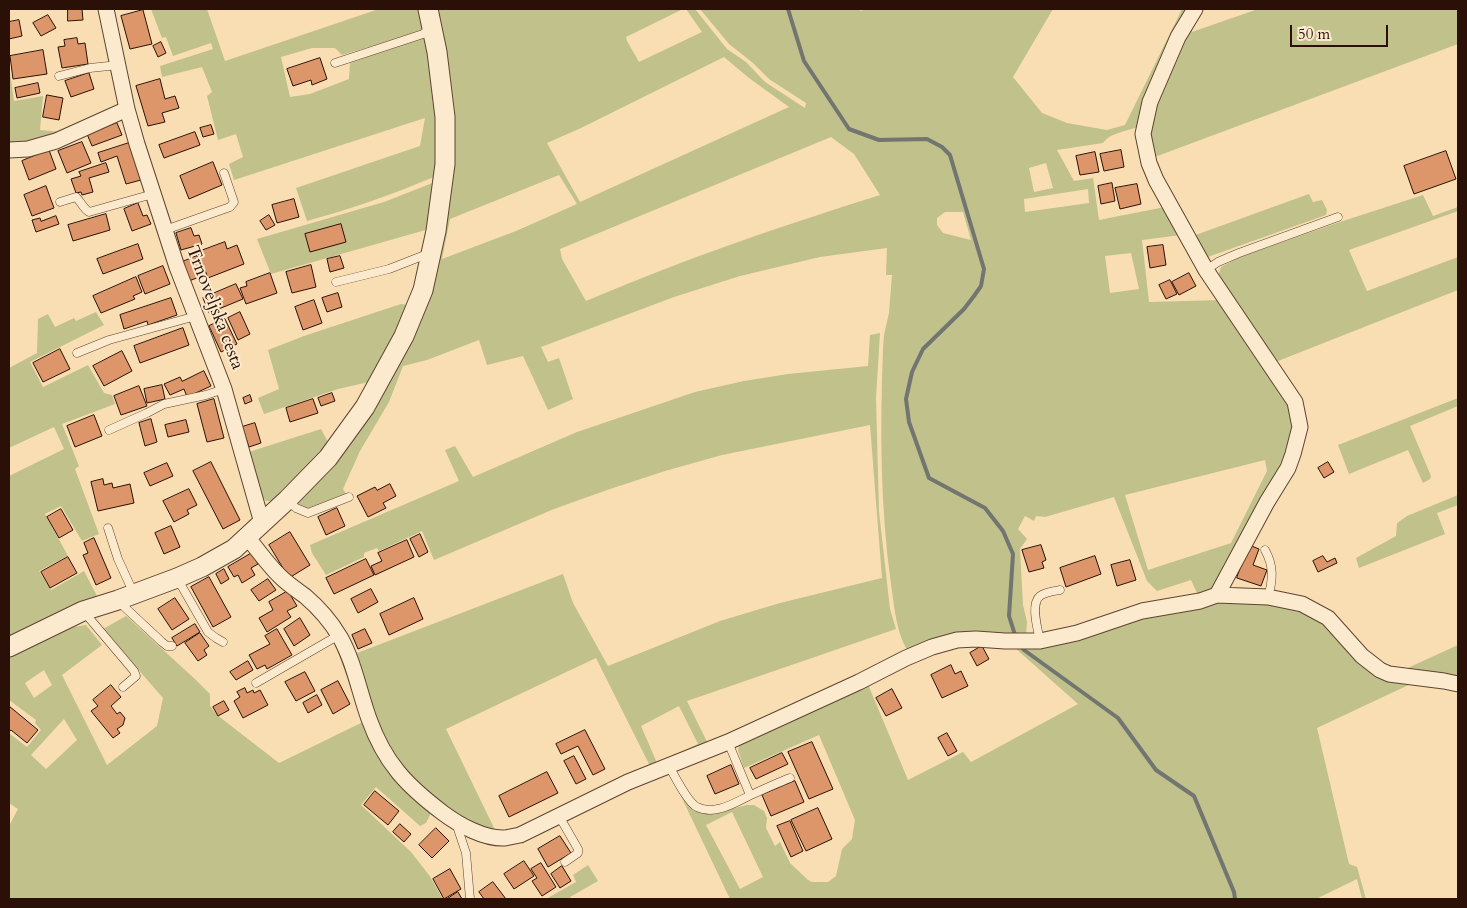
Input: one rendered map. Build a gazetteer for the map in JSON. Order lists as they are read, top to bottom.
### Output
{
  "streets": {
    "street": ["Trnoveljska cesta"]
  },
  "scale_bar": "50 m"
}
